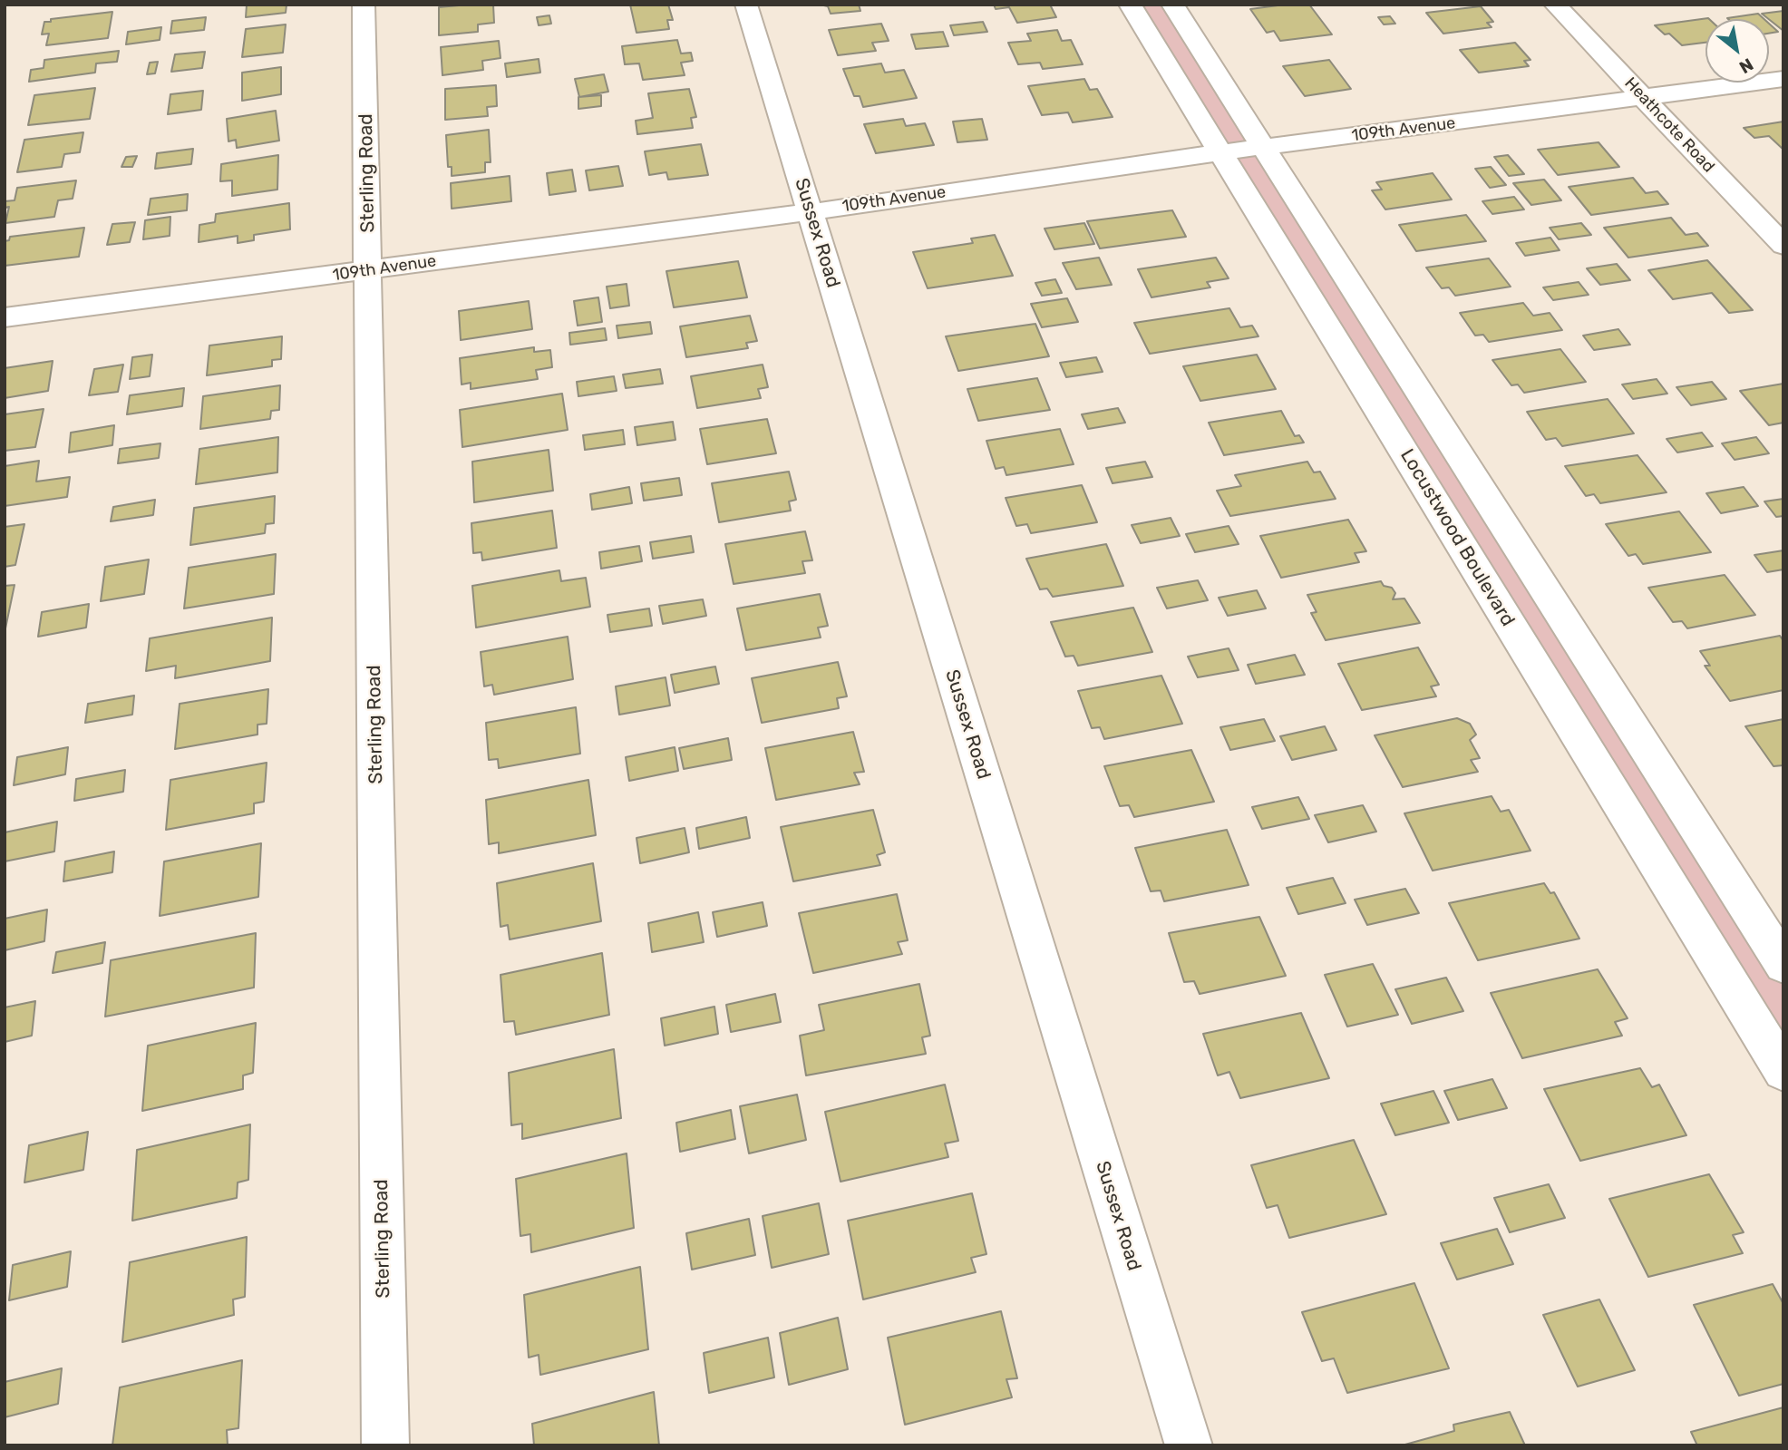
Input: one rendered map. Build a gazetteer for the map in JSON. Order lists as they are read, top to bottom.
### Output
{
  "streets": {
    "street": [
      "Heathcote Road",
      "109th Avenue",
      "Sterling Road",
      "Sussex Road",
      "Locustwood Boulevard"
    ]
  },
  "crossings": [
    ["Heathcote Road", "109th Avenue"],
    ["109th Avenue", "Sterling Road"],
    ["109th Avenue", "Sussex Road"],
    ["109th Avenue", "Locustwood Boulevard"]
  ],
  "north": "bottom right"
}
